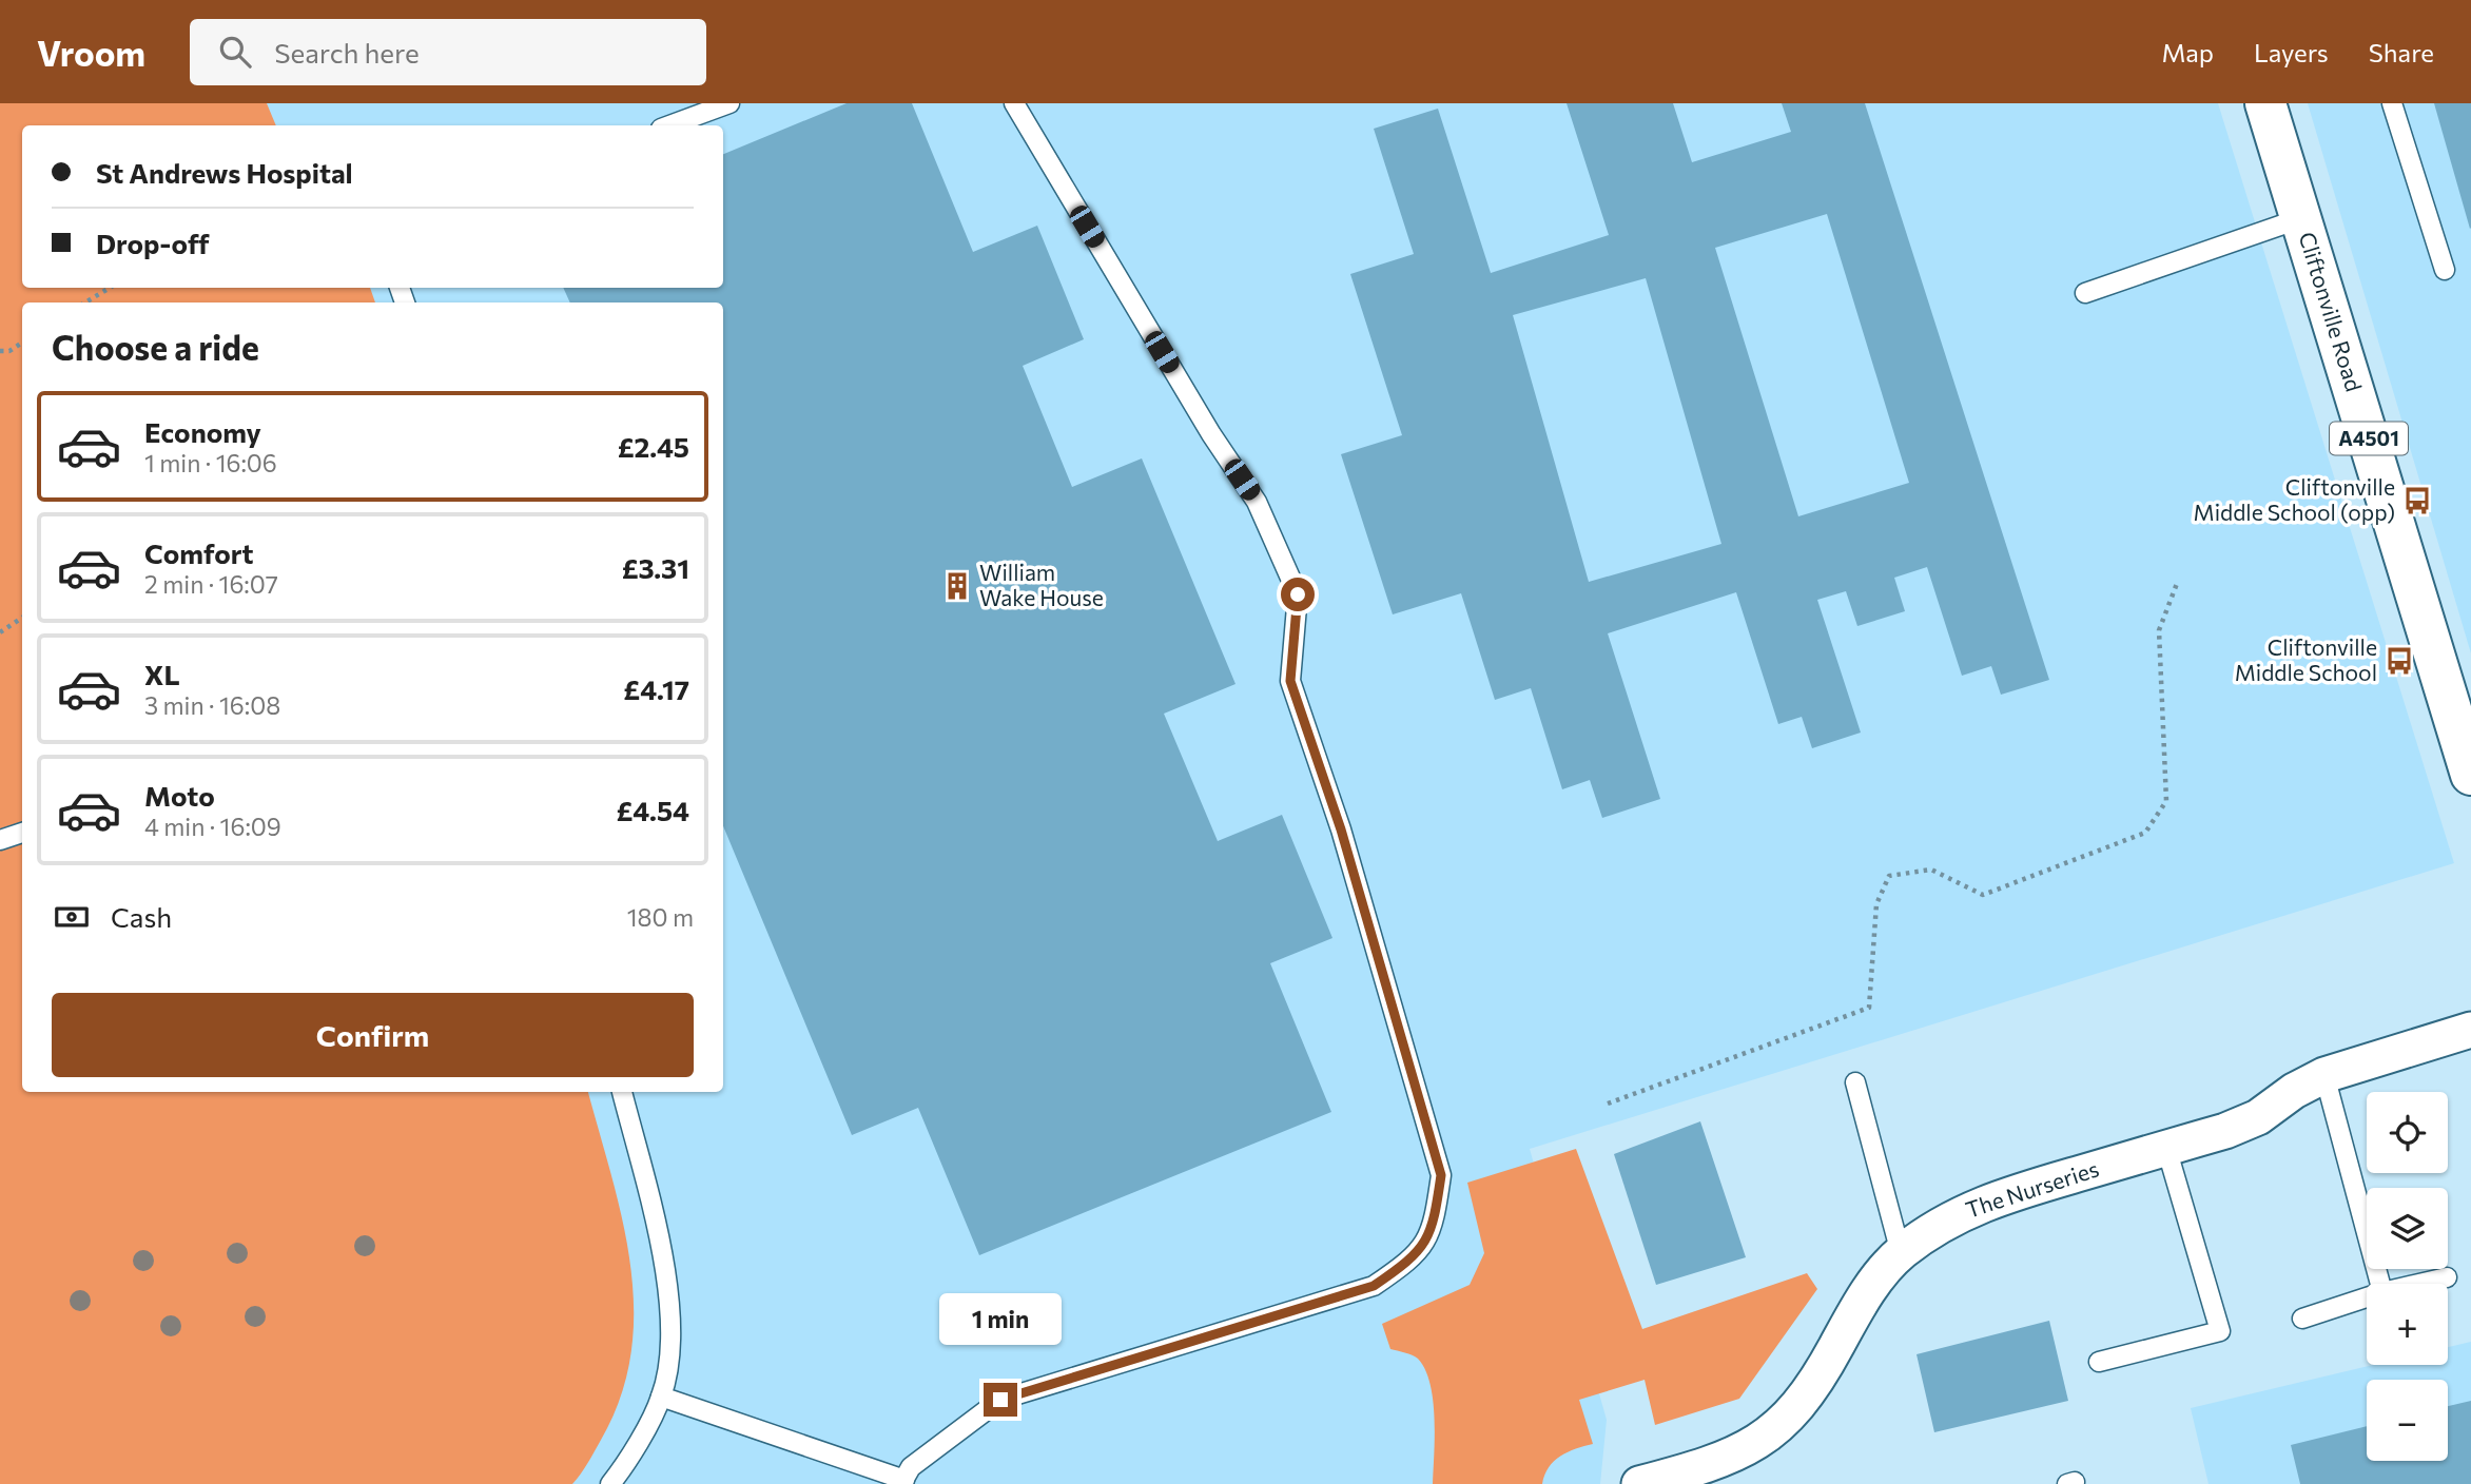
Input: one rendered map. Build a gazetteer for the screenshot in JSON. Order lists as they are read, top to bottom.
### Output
{
  "streets": {
    "main road": ["Cliftonville Road", "A4501"],
    "street": ["The Nurseries"]
  },
  "places": {
    "bus stop": ["Cliftonville Middle School (opp)", "Cliftonville Middle School"],
    "building": ["William Wake House"]
  },
  "page": {
    "header": "Vroom",
    "search": "Search here",
    "nav": ["Map", "Layers", "Share"],
    "banner": ["St Andrews Hospital", "Drop-off"],
    "heading": "Choose a ride",
    "list": [
      {
        "name": "Economy",
        "note": "1 min · 16:06",
        "value": "£2.45"
      },
      {
        "name": "Comfort",
        "note": "2 min · 16:07",
        "value": "£3.31"
      },
      {
        "name": "XL",
        "note": "3 min · 16:08",
        "value": "£4.17"
      },
      {
        "name": "Moto",
        "note": "4 min · 16:09",
        "value": "£4.54"
      }
    ],
    "pay": ["Cash", "180 m"],
    "buttons": "Confirm",
    "map_buttons": ["+", "−"],
    "bubble": "1 min"
  }
}
